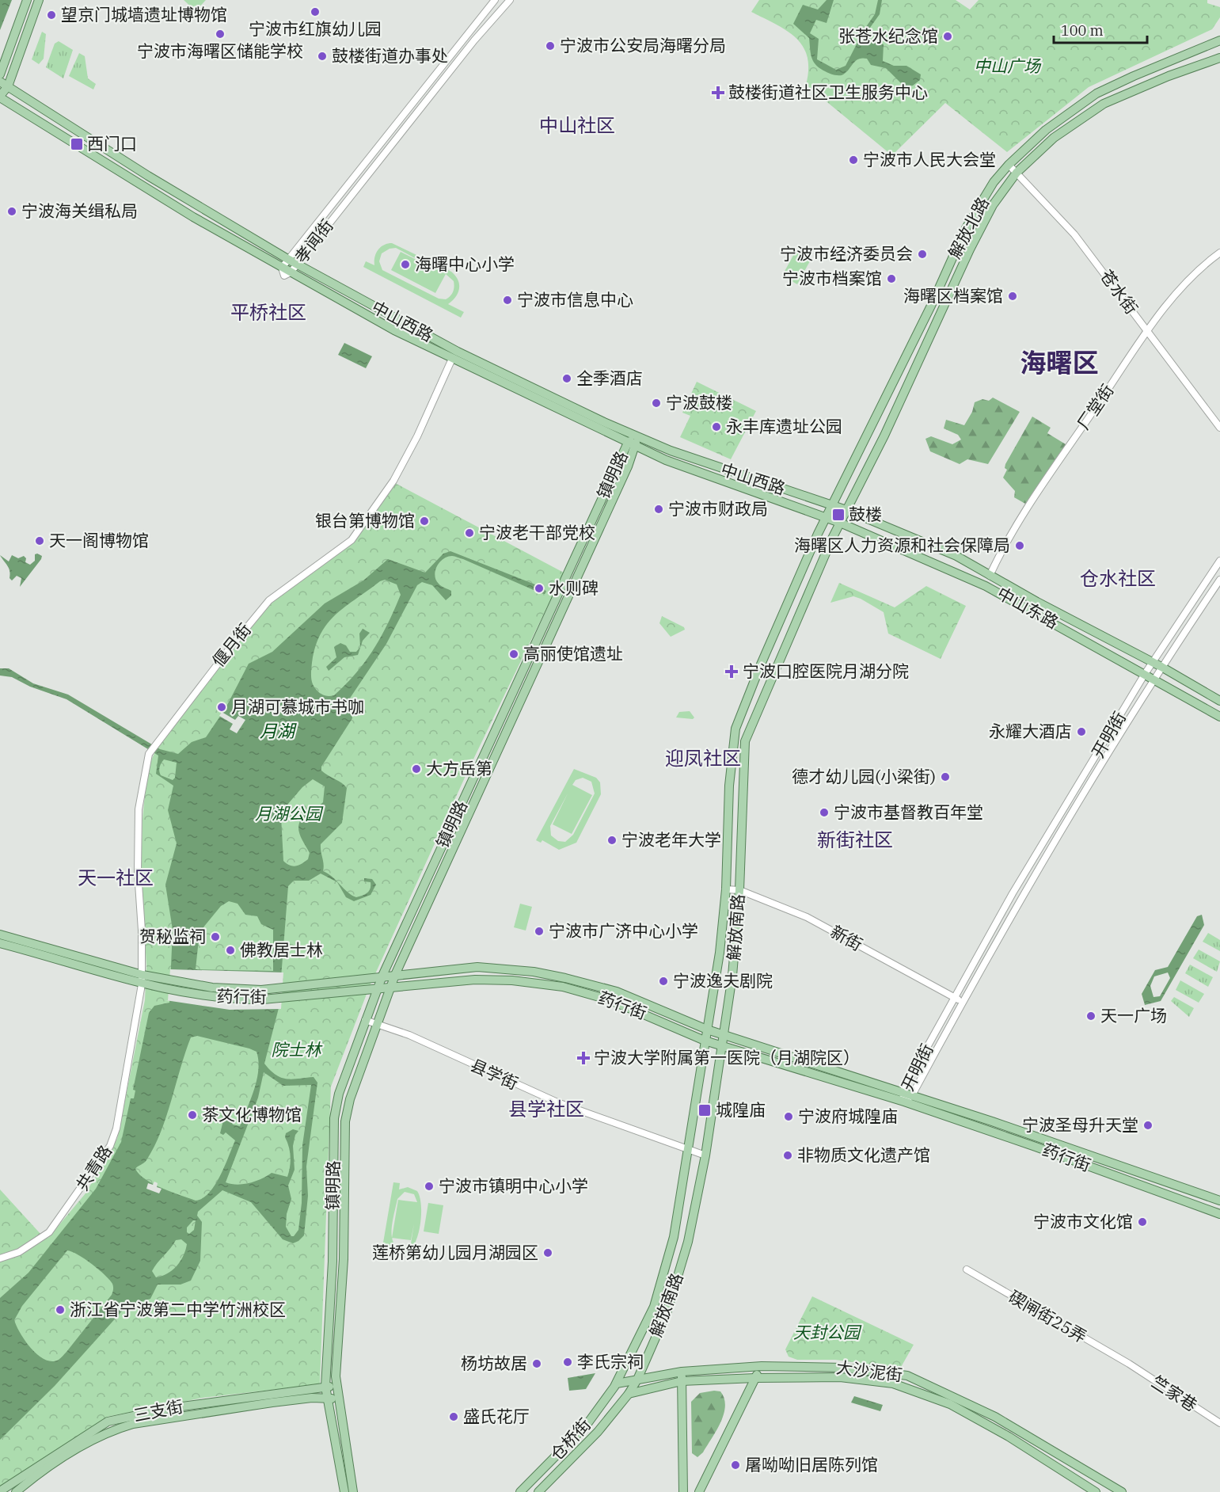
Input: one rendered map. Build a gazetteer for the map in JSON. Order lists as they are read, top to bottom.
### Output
{
  "streets": {
    "main road": [
      "解放北路",
      "中山西路",
      "镇明路",
      "中山东路",
      "解放南路",
      "药行街",
      "大沙泥街",
      "三支街",
      "仓桥街"
    ],
    "street": [
      "孝闻街",
      "苍水街",
      "厂堂街",
      "偃月街",
      "开明街",
      "新街",
      "县学街",
      "共青路",
      "碶闸街25弄",
      "竺家巷"
    ]
  },
  "crossings": [
    ["解放北路", "苍水街"],
    ["解放北路", "中山西路"],
    ["解放北路", "中山东路"],
    ["解放北路", "解放南路"],
    ["孝闻街", "中山西路"],
    ["苍水街", "厂堂街"],
    ["中山西路", "镇明路"],
    ["中山西路", "中山东路"],
    ["中山西路", "偃月街"],
    ["中山西路", "解放南路"],
    ["厂堂街", "中山东路"],
    ["镇明路", "药行街"],
    ["镇明路", "县学街"],
    ["镇明路", "三支街"],
    ["中山东路", "开明街"],
    ["中山东路", "解放南路"],
    ["偃月街", "药行街"],
    ["偃月街", "共青路"],
    ["开明街", "新街"],
    ["开明街", "药行街"],
    ["解放南路", "新街"],
    ["解放南路", "药行街"],
    ["解放南路", "县学街"],
    ["解放南路", "大沙泥街"],
    ["解放南路", "仓桥街"],
    ["药行街", "共青路"],
    ["碶闸街25弄", "竺家巷"],
    ["大沙泥街", "仓桥街"]
  ],
  "districts": [
    "中山社区",
    "平桥社区",
    "海曙区",
    "仓水社区",
    "迎凤社区",
    "新街社区",
    "天一社区",
    "县学社区"
  ],
  "water": ["月湖"],
  "parks": [
    "中山广场",
    "月湖公园",
    "院士林",
    "天封公园"
  ],
  "places": {
    "other": [
      "宁波市红旗幼儿园",
      "望京门城墙遗址博物馆",
      "宁波市海曙区储能学校",
      "张苍水纪念馆",
      "宁波市公安局海曙分局",
      "鼓楼街道办事处",
      "宁波市人民大会堂",
      "宁波海关缉私局",
      "宁波市经济委员会",
      "海曙中心小学",
      "宁波市档案馆",
      "海曙区档案馆",
      "宁波市信息中心",
      "全季酒店",
      "宁波鼓楼",
      "永丰库遗址公园",
      "宁波市财政局",
      "银台第博物馆",
      "宁波老干部党校",
      "天一阁博物馆",
      "海曙区人力资源和社会保障局",
      "水则碑",
      "高丽使馆遗址",
      "月湖可慕城市书咖",
      "永耀大酒店",
      "大方岳第",
      "德才幼儿园(小梁街)",
      "宁波市基督教百年堂",
      "宁波老年大学",
      "宁波市广济中心小学",
      "贺秘监祠",
      "佛教居士林",
      "宁波逸夫剧院",
      "天一广场",
      "茶文化博物馆",
      "宁波府城隍庙",
      "宁波圣母升天堂",
      "非物质文化遗产馆",
      "宁波市镇明中心小学",
      "宁波市文化馆",
      "莲桥第幼儿园月湖园区",
      "浙江省宁波第二中学竹洲校区",
      "李氏宗祠",
      "杨坊故居",
      "盛氏花厅",
      "屠呦呦旧居陈列馆"
    ],
    "health": ["鼓楼街道社区卫生服务中心", "宁波口腔医院月湖分院", "宁波大学附属第一医院（月湖院区）"],
    "transit": ["西门口", "鼓楼", "城隍庙"]
  },
  "scale_bar": "100 m"
}
